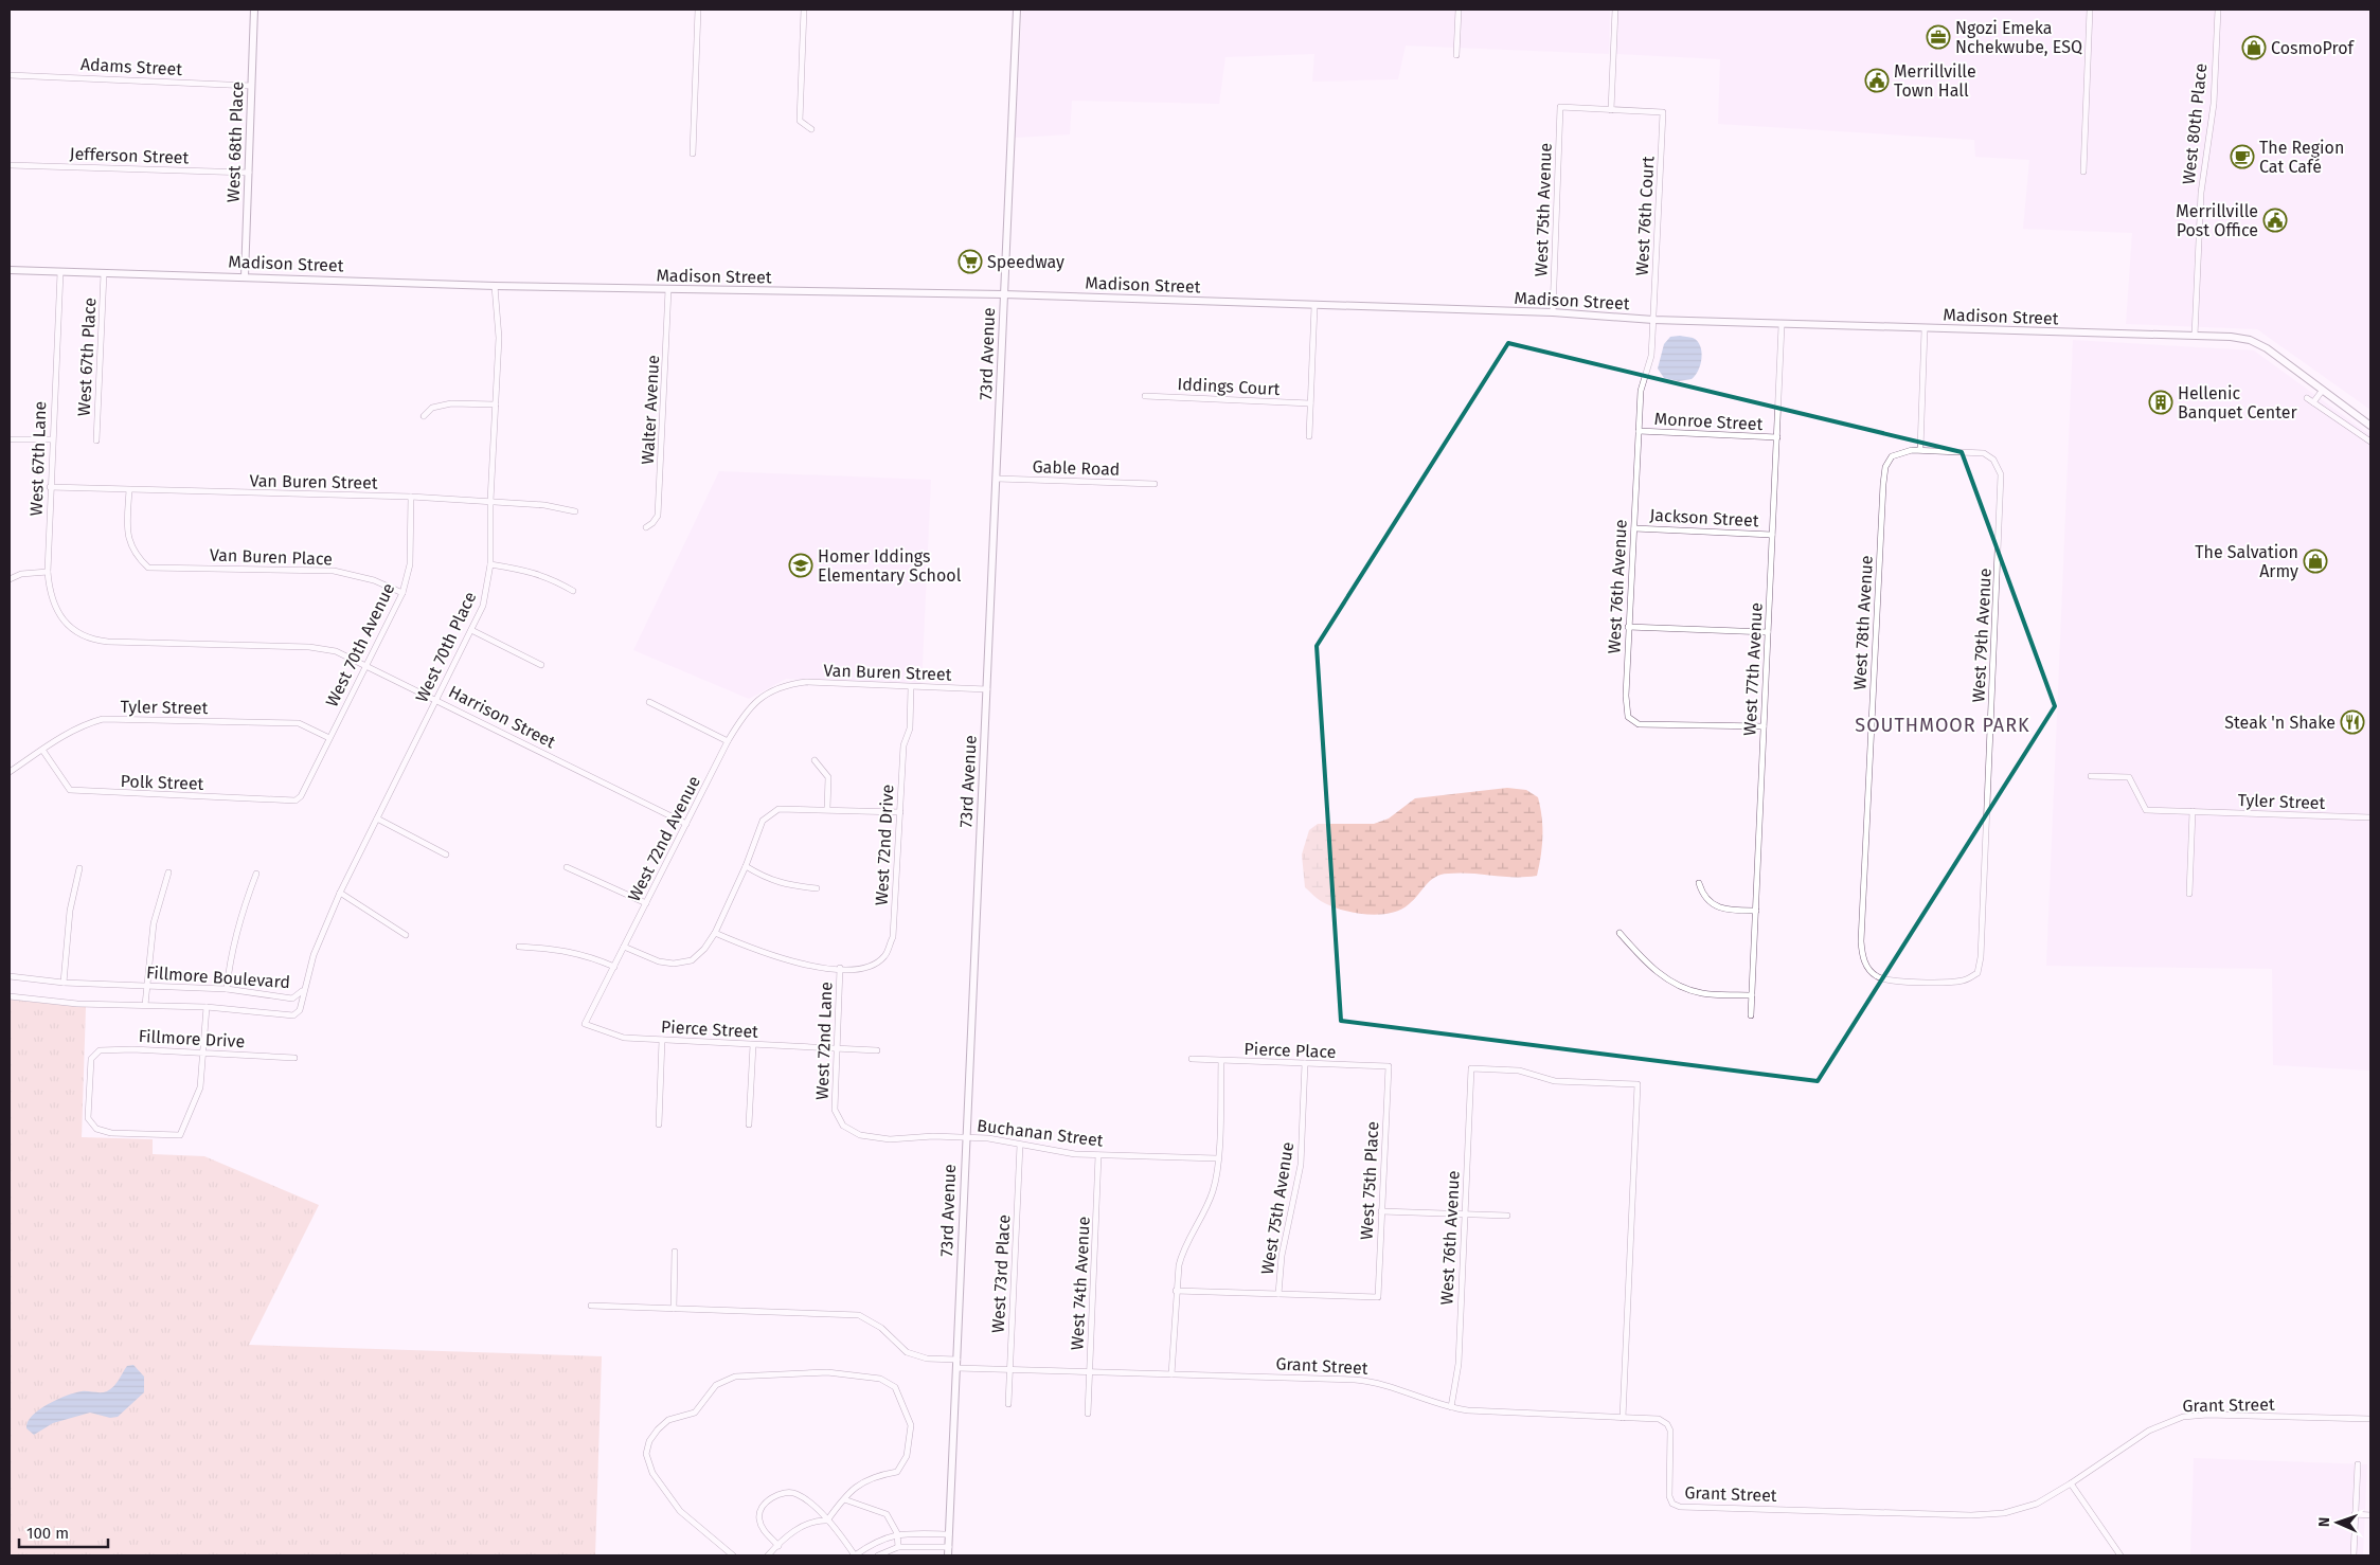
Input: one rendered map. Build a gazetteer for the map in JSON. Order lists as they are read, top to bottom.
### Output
{
  "streets": {
    "street": [
      "Adams Street",
      "West 80th Place",
      "West 68th Place",
      "Jefferson Street",
      "West 75th Avenue",
      "West 76th Court",
      "Madison Street",
      "73rd Avenue",
      "West 67th Place",
      "Iddings Court",
      "Walter Avenue",
      "Monroe Street",
      "West 67th Lane",
      "Gable Road",
      "Van Buren Street",
      "Jackson Street",
      "Van Buren Place",
      "West 76th Avenue",
      "West 78th Avenue",
      "West 79th Avenue",
      "West 70th Avenue",
      "West 70th Place",
      "West 77th Avenue",
      "Tyler Street",
      "Harrison Street",
      "Polk Street",
      "West 72nd Avenue",
      "West 72nd Drive",
      "Fillmore Boulevard",
      "Pierce Street",
      "Fillmore Drive",
      "West 72nd Lane",
      "Pierce Place",
      "Buchanan Street",
      "West 75th Place",
      "West 73rd Place",
      "West 74th Avenue",
      "Grant Street"
    ]
  },
  "crossings": [
    ["Adams Street", "West 68th Place"],
    ["West 80th Place", "Madison Street"],
    ["West 68th Place", "Jefferson Street"],
    ["West 68th Place", "Madison Street"],
    ["West 75th Avenue", "West 76th Court"],
    ["West 75th Avenue", "Madison Street"],
    ["West 75th Avenue", "Pierce Place"],
    ["West 75th Avenue", "West 75th Place"],
    ["West 76th Court", "Madison Street"],
    ["West 76th Court", "West 76th Avenue"],
    ["Madison Street", "73rd Avenue"],
    ["Madison Street", "West 67th Place"],
    ["Madison Street", "Walter Avenue"],
    ["Madison Street", "West 67th Lane"],
    ["Madison Street", "West 76th Avenue"],
    ["Madison Street", "West 70th Place"],
    ["Madison Street", "West 77th Avenue"],
    ["73rd Avenue", "Gable Road"],
    ["73rd Avenue", "Van Buren Street"],
    ["73rd Avenue", "Buchanan Street"],
    ["73rd Avenue", "Grant Street"],
    ["Monroe Street", "West 76th Avenue"],
    ["Monroe Street", "West 77th Avenue"],
    ["West 67th Lane", "Van Buren Street"],
    ["West 67th Lane", "Harrison Street"],
    ["Van Buren Street", "Van Buren Place"],
    ["Van Buren Street", "West 70th Avenue"],
    ["Van Buren Street", "West 70th Place"],
    ["Van Buren Street", "West 72nd Avenue"],
    ["Van Buren Street", "West 72nd Drive"],
    ["Jackson Street", "West 76th Avenue"],
    ["Jackson Street", "West 77th Avenue"],
    ["Van Buren Place", "West 70th Avenue"],
    ["West 76th Avenue", "West 77th Avenue"],
    ["West 76th Avenue", "Grant Street"],
    ["West 78th Avenue", "West 79th Avenue"],
    ["West 70th Avenue", "Tyler Street"],
    ["West 70th Avenue", "Harrison Street"],
    ["West 70th Avenue", "Polk Street"],
    ["West 70th Place", "Harrison Street"],
    ["West 70th Place", "Fillmore Boulevard"],
    ["Tyler Street", "Polk Street"],
    ["Harrison Street", "West 72nd Avenue"],
    ["West 72nd Avenue", "Pierce Street"],
    ["West 72nd Drive", "West 72nd Lane"],
    ["Pierce Street", "West 72nd Lane"],
    ["West 72nd Lane", "Buchanan Street"],
    ["Pierce Place", "West 75th Place"],
    ["Buchanan Street", "West 73rd Place"],
    ["Buchanan Street", "West 74th Avenue"],
    ["West 73rd Place", "Grant Street"],
    ["West 74th Avenue", "Grant Street"]
  ],
  "districts": ["SOUTHMOOR PARK"],
  "places": {
    "office": ["Ngozi Emeka Nchekwube, ESQ"],
    "shop": ["CosmoProf", "The Salvation Army"],
    "public building": ["Merrillville Town Hall", "Merrillville Post Office"],
    "cafe": ["The Region Cat Café"],
    "supermarket": ["Speedway"],
    "building": ["Hellenic Banquet Center"],
    "school or university": ["Homer Iddings Elementary School"],
    "restaurant": ["Steak 'n Shake"]
  },
  "scale_bar": "100 m",
  "north": "left"
}
